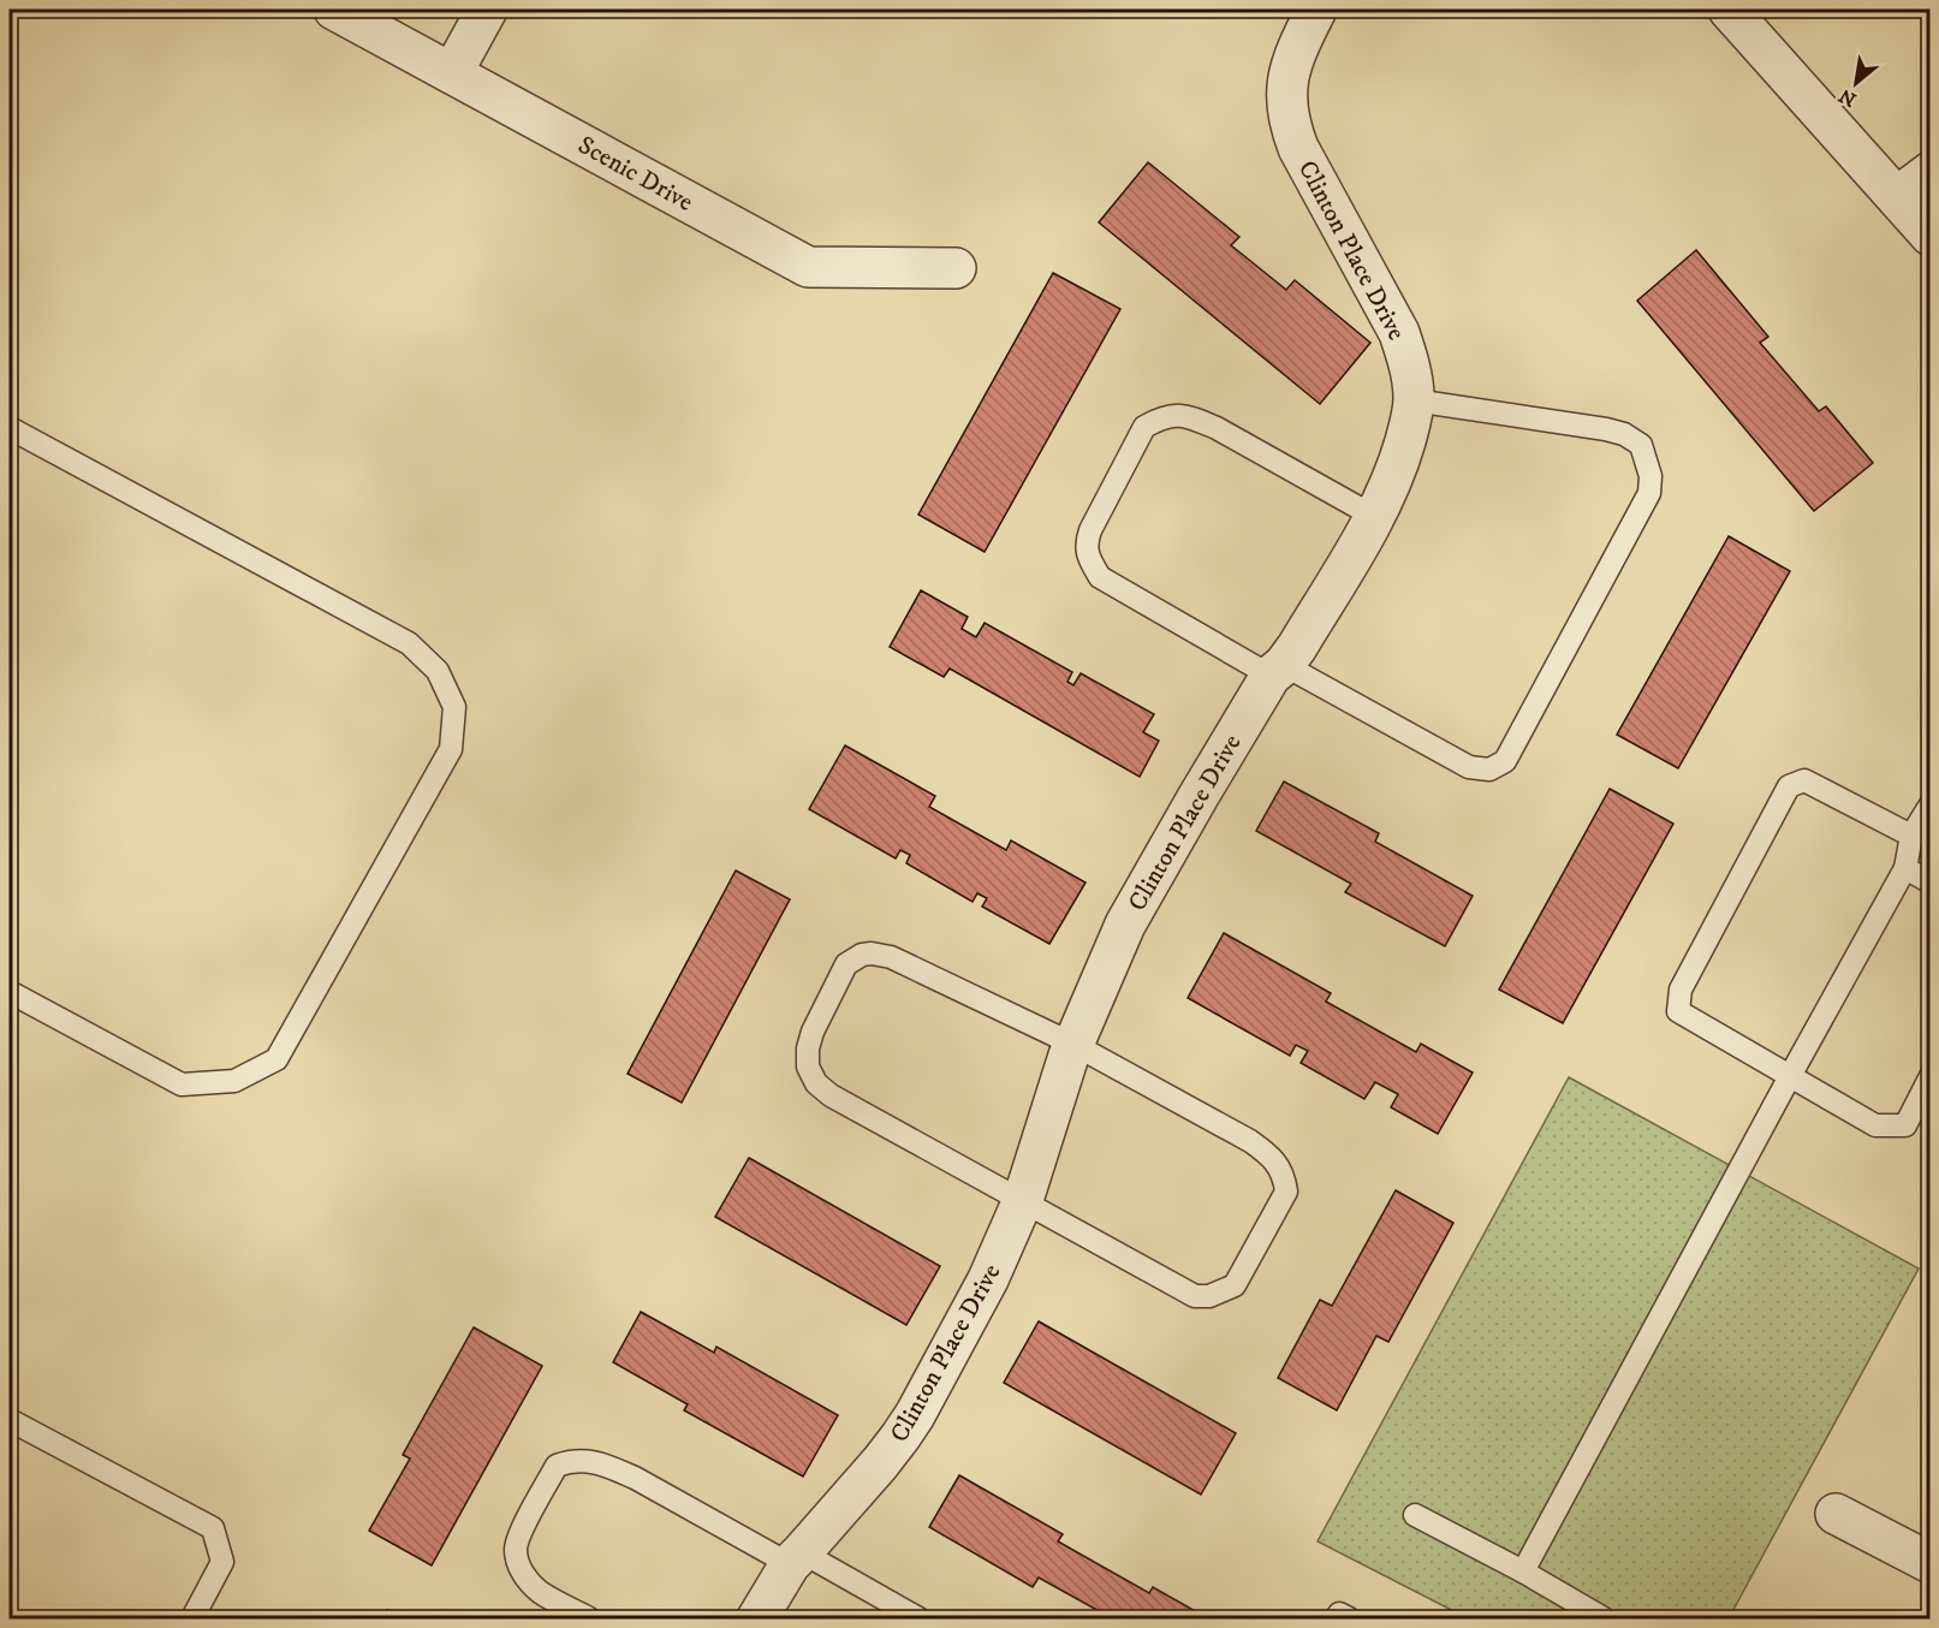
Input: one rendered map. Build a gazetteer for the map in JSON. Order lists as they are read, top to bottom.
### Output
{
  "streets": {
    "street": ["Scenic Drive", "Clinton Place Drive"]
  },
  "north": "bottom left"
}
